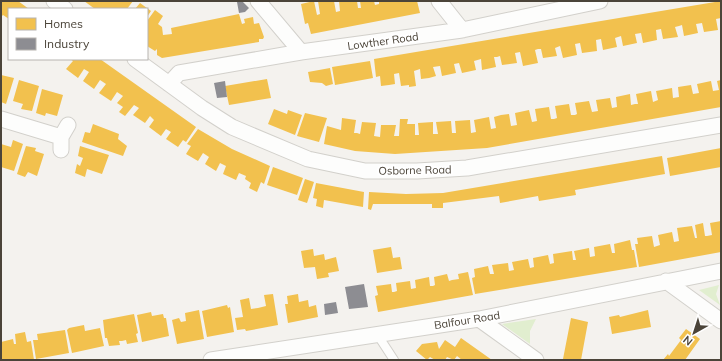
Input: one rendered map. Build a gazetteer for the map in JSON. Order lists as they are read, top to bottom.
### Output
{
  "streets": {
    "street": ["Lowther Road", "Osborne Road", "Balfour Road"]
  },
  "crossings": [
    ["Lowther Road", "Osborne Road"]
  ],
  "legend": ["Homes", "Industry"],
  "north": "bottom left"
}
